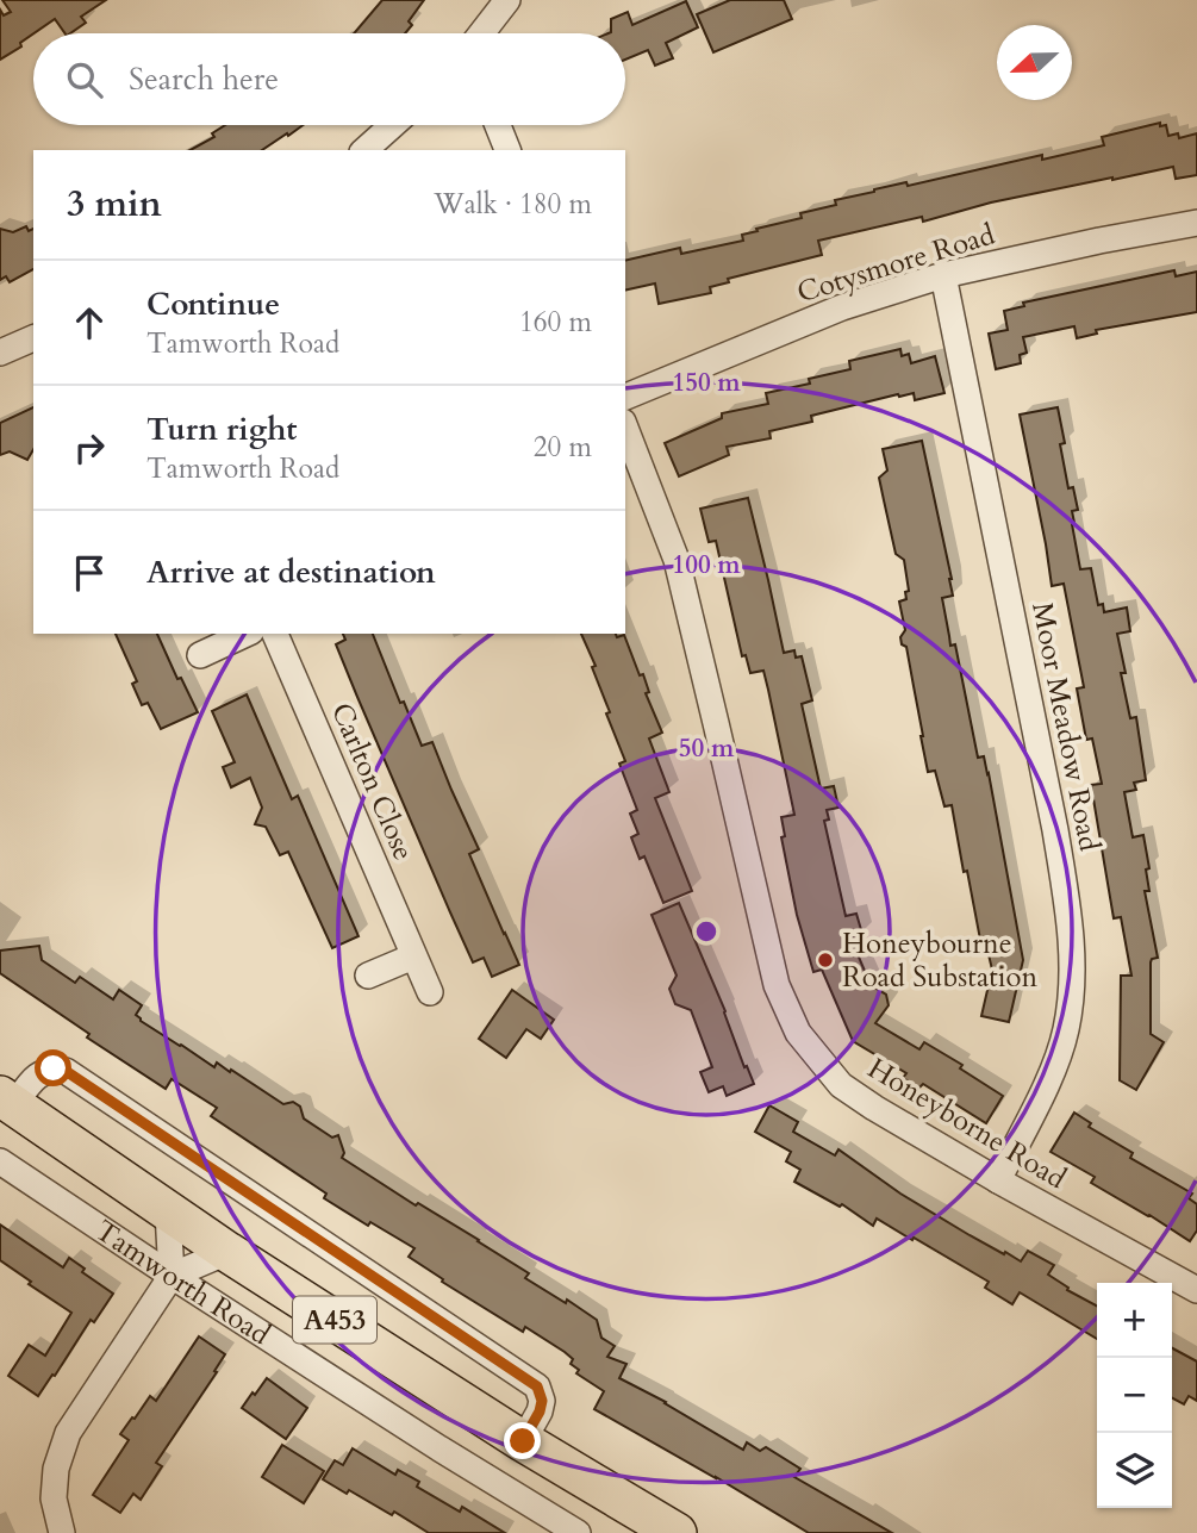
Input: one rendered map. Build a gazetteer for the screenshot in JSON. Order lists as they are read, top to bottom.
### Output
{
  "streets": {
    "main road": ["Tamworth Road", "A453"],
    "street": [
      "Cotysmore Road",
      "Moor Meadow Road",
      "Carlton Close",
      "Honeyborne Road"
    ]
  },
  "crossings": [
    ["Cotysmore Road", "Moor Meadow Road"],
    ["Moor Meadow Road", "Honeyborne Road"]
  ],
  "places": ["Honeybourne Road Substation"],
  "north": "left",
  "page": {
    "search": "Search here",
    "heading": ["3 min", "Walk · 180 m"],
    "list": [
      ["Continue", "Tamworth Road", "160 m"],
      ["Turn right", "Tamworth Road", "20 m"],
      "Arrive at destination"
    ],
    "map_buttons": ["+", "−"]
  },
  "rings": ["150 m", "100 m", "50 m"]
}
